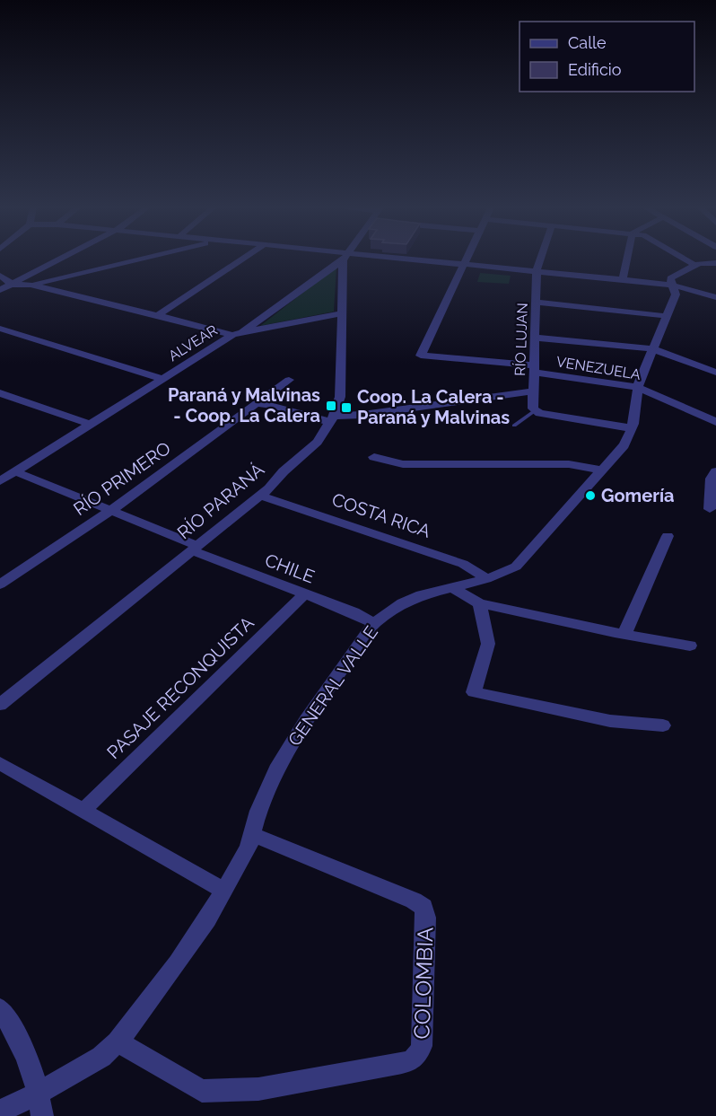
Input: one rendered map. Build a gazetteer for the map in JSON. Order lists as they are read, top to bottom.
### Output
{
  "streets": {
    "street": [
      "RÍO LUJAN",
      "ALVEAR",
      "VENEZUELA",
      "RÍO PRIMERO",
      "RÍO PARANÁ",
      "COSTA RICA",
      "CHILE",
      "GENERAL VALLE",
      "PASAJE RECONQUISTA",
      "COLOMBIA"
    ]
  },
  "crossings": [
    ["RÍO LUJAN", "VENEZUELA"],
    ["ALVEAR", "CHILE"],
    ["VENEZUELA", "GENERAL VALLE"],
    ["RÍO PRIMERO", "CHILE"],
    ["RÍO PARANÁ", "COSTA RICA"],
    ["RÍO PARANÁ", "CHILE"],
    ["COSTA RICA", "GENERAL VALLE"],
    ["CHILE", "GENERAL VALLE"],
    ["CHILE", "PASAJE RECONQUISTA"],
    ["GENERAL VALLE", "COLOMBIA"]
  ],
  "places": {
    "transit": ["Paraná y Malvinas - Coop. La Calera", "Coop. La Calera - Paraná y Malvinas"],
    "other": ["Gomería"]
  },
  "legend": ["Calle", "Edificio"]
}
